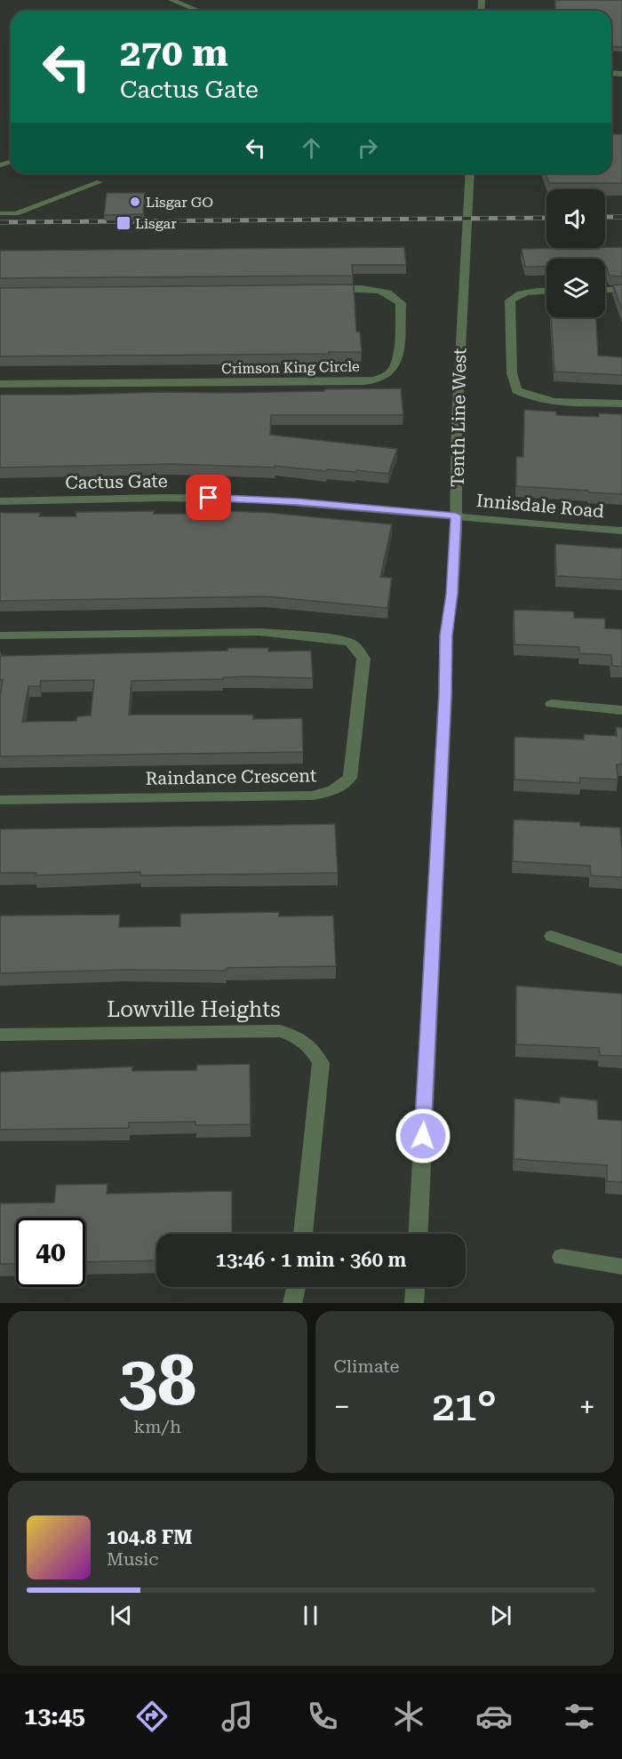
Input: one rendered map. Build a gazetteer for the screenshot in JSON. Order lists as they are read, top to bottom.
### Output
{
  "streets": {
    "street": [
      "Crimson King Circle",
      "Tenth Line West",
      "Cactus Gate",
      "Innisdale Road",
      "Raindance Crescent",
      "Lowville Heights"
    ]
  },
  "crossings": [
    ["Tenth Line West", "Cactus Gate"],
    ["Tenth Line West", "Innisdale Road"],
    ["Cactus Gate", "Innisdale Road"]
  ],
  "places": {
    "other": ["Lisgar GO"],
    "transit": ["Lisgar"]
  },
  "page": {
    "turn": ["270 m", "Cactus Gate"],
    "limit": "40",
    "trip": "13:46 · 1 min · 360 m",
    "tile": [
      ["38", "km/h"],
      "Climate"
    ],
    "heat": ["−", "21°", "+"],
    "song": ["104.8 FM", "Music"],
    "tabs": "13:45"
  }
}
